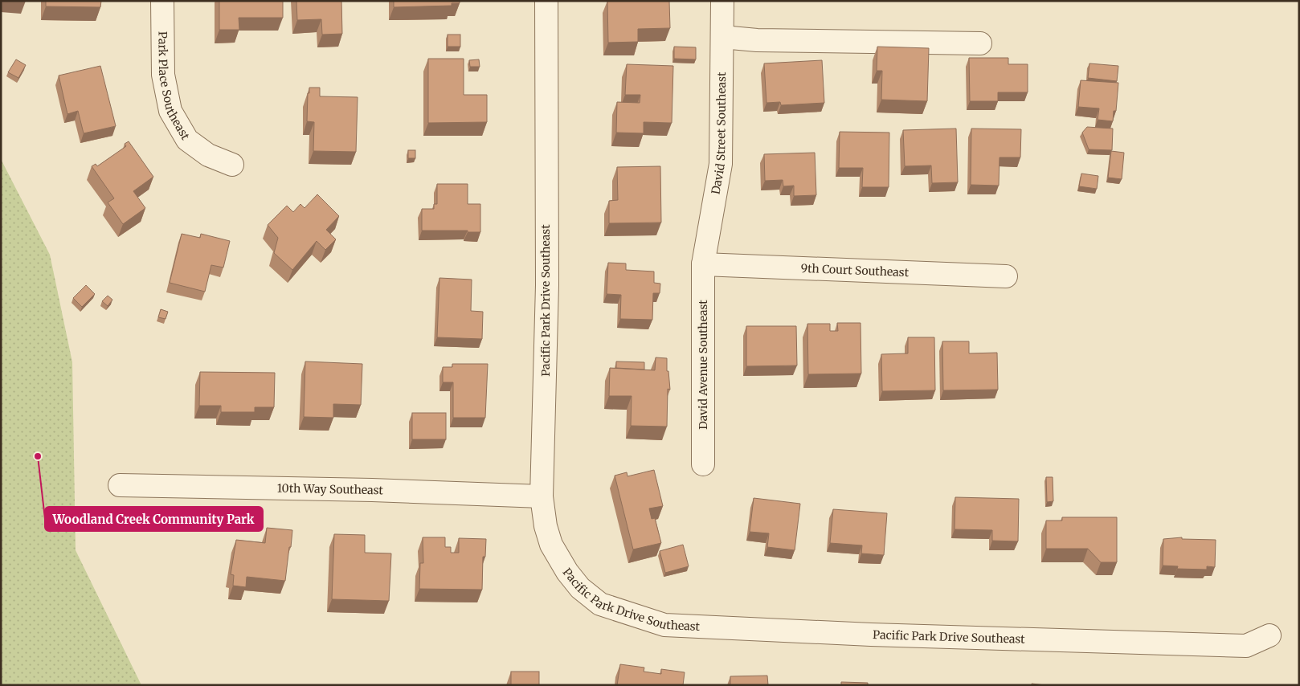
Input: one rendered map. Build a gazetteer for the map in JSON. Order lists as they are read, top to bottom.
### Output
{
  "streets": {
    "street": [
      "Park Place Southeast",
      "David Street Southeast",
      "9th Court Southeast",
      "Pacific Park Drive Southeast",
      "David Avenue Southeast",
      "10th Way Southeast"
    ]
  },
  "crossings": [
    ["David Street Southeast", "9th Court Southeast"],
    ["David Street Southeast", "David Avenue Southeast"],
    ["9th Court Southeast", "David Avenue Southeast"],
    ["Pacific Park Drive Southeast", "10th Way Southeast"]
  ],
  "places": ["Woodland Creek Community Park"]
}
